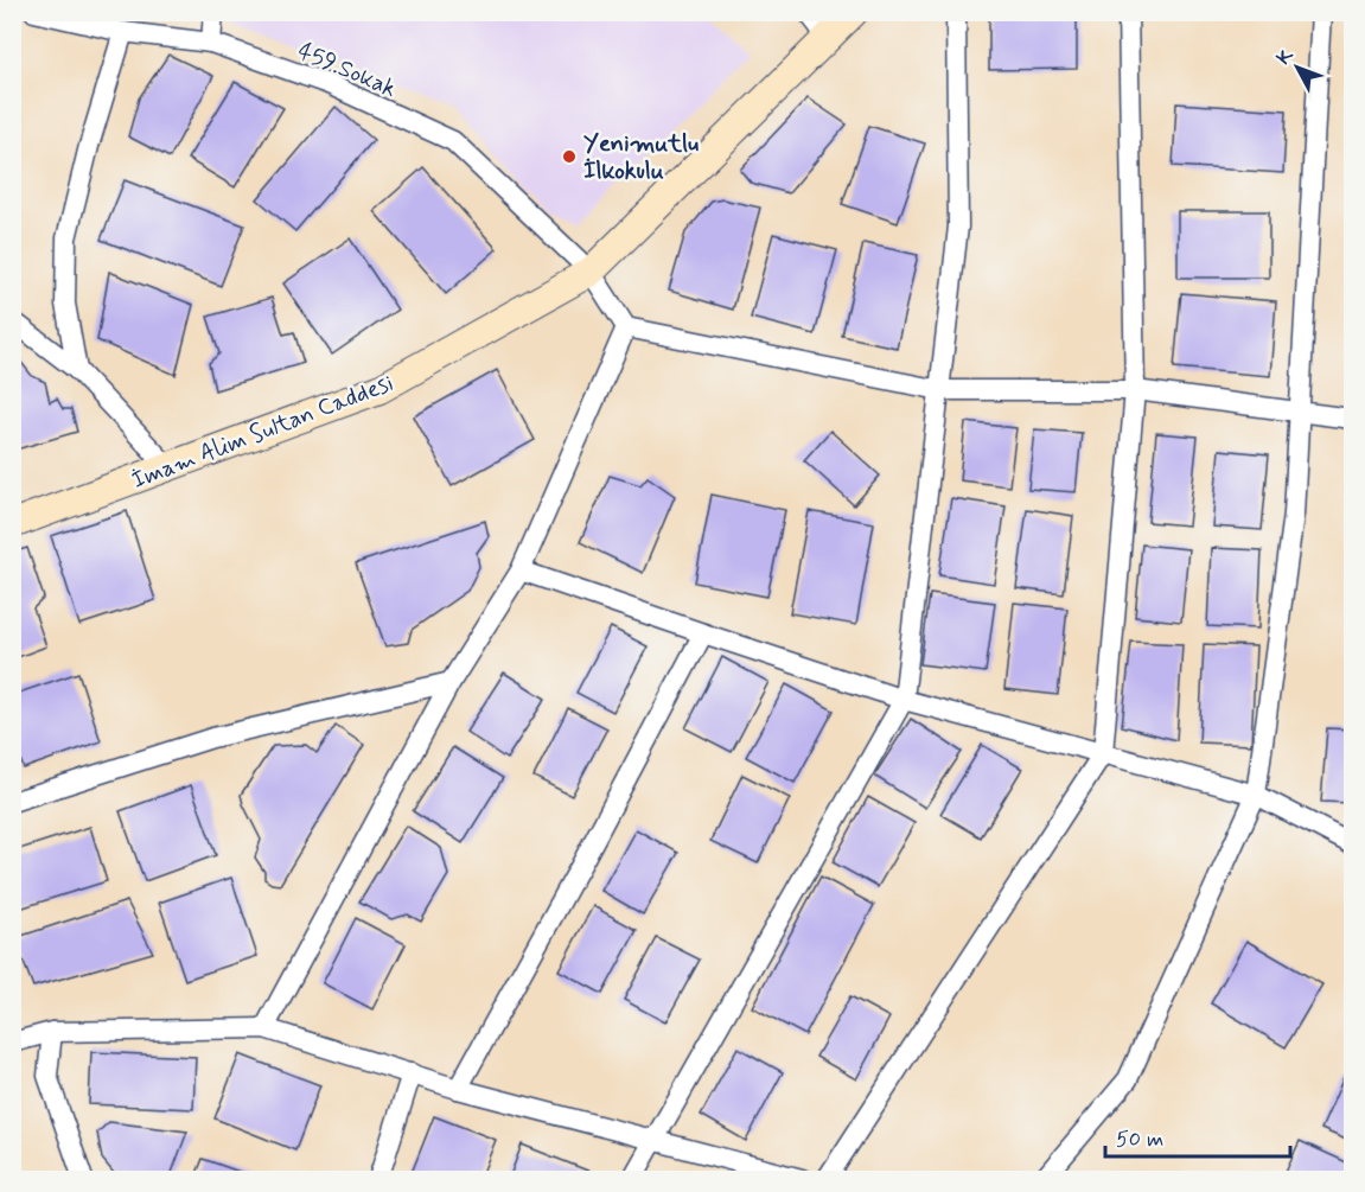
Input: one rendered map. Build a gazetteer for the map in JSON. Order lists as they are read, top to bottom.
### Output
{
  "streets": {
    "street": ["459.Sokak", "İmam Alim Sultan Caddesi"]
  },
  "crossings": [
    ["459.Sokak", "İmam Alim Sultan Caddesi"]
  ],
  "places": ["Yenimutlu İlkokulu"],
  "scale_bar": "50 m",
  "north": "top left"
}
